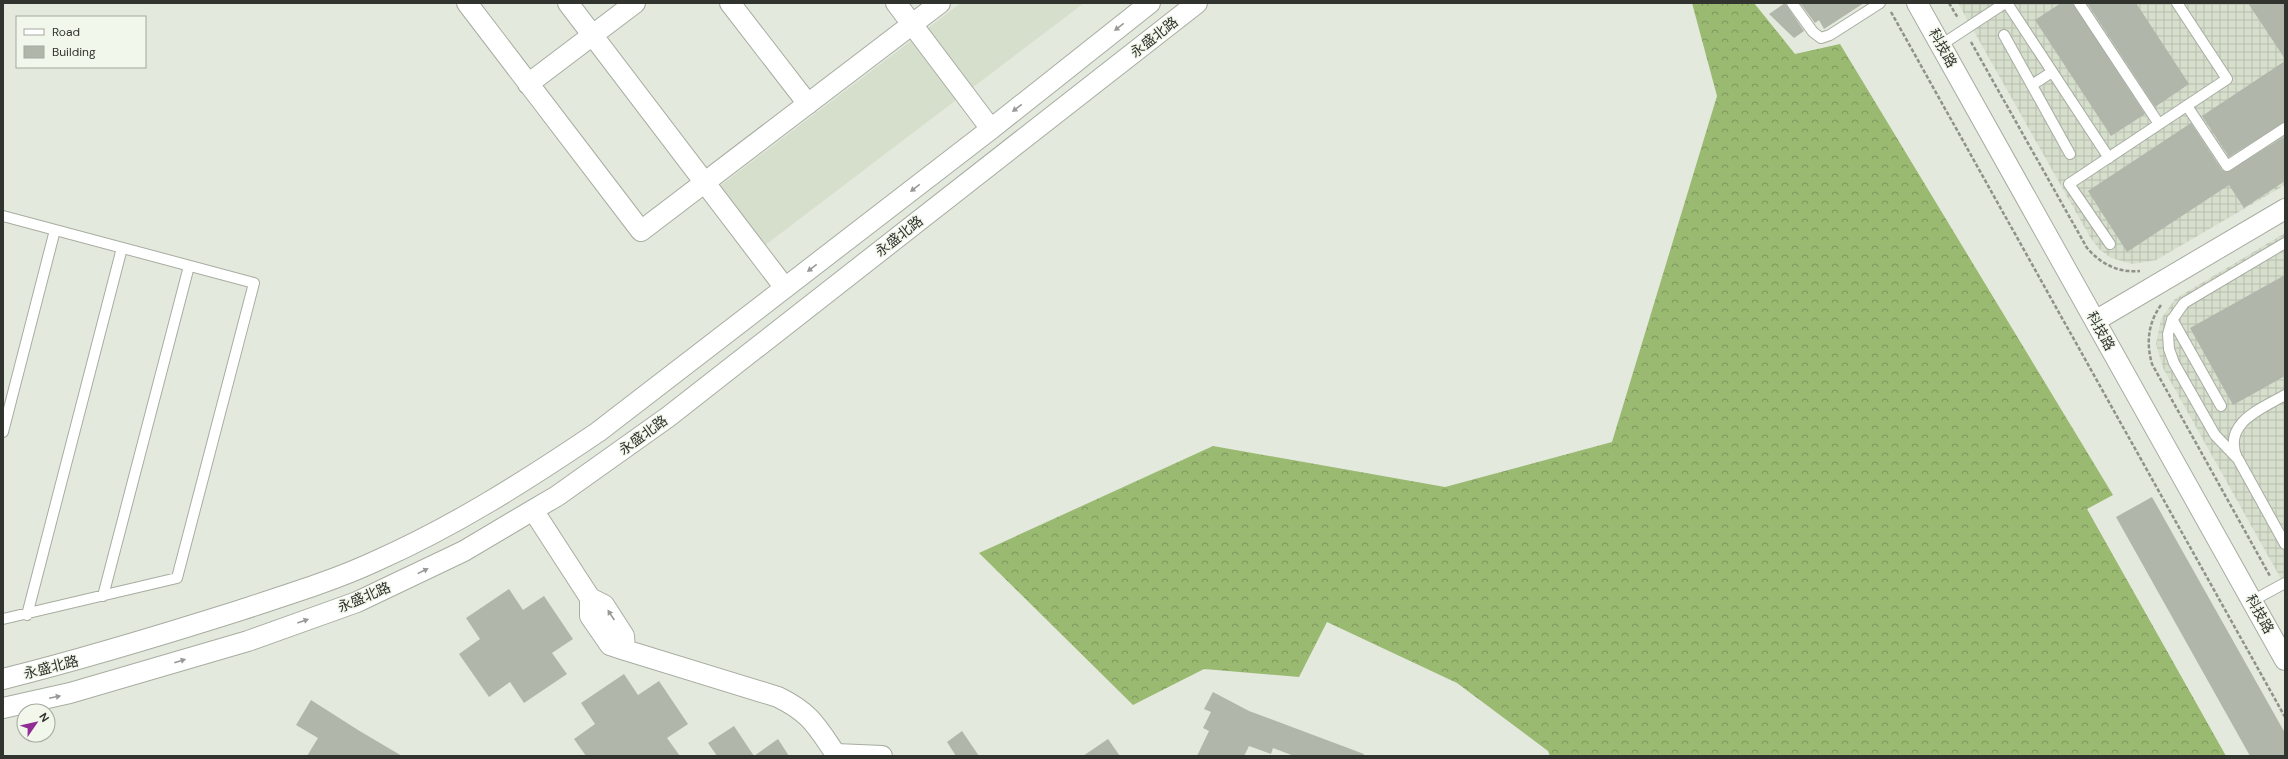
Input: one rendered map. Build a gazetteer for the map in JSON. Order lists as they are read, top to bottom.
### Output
{
  "streets": {
    "street": ["永盛北路", "科技路"]
  },
  "legend": ["Road", "Building"],
  "north": "top right"
}
